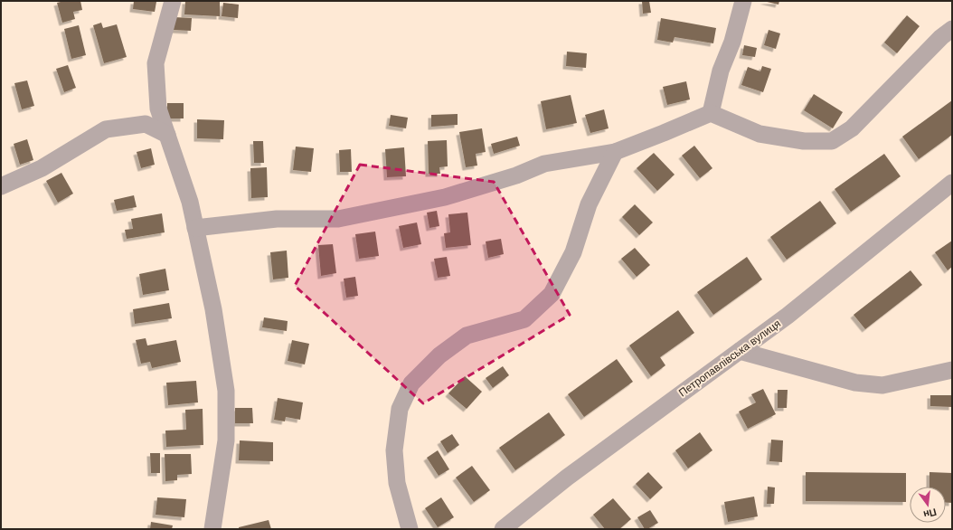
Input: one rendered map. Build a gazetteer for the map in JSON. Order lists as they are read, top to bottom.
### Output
{
  "streets": {
    "street": ["Петропавлівська вулиця"]
  },
  "north": "bottom"
}
